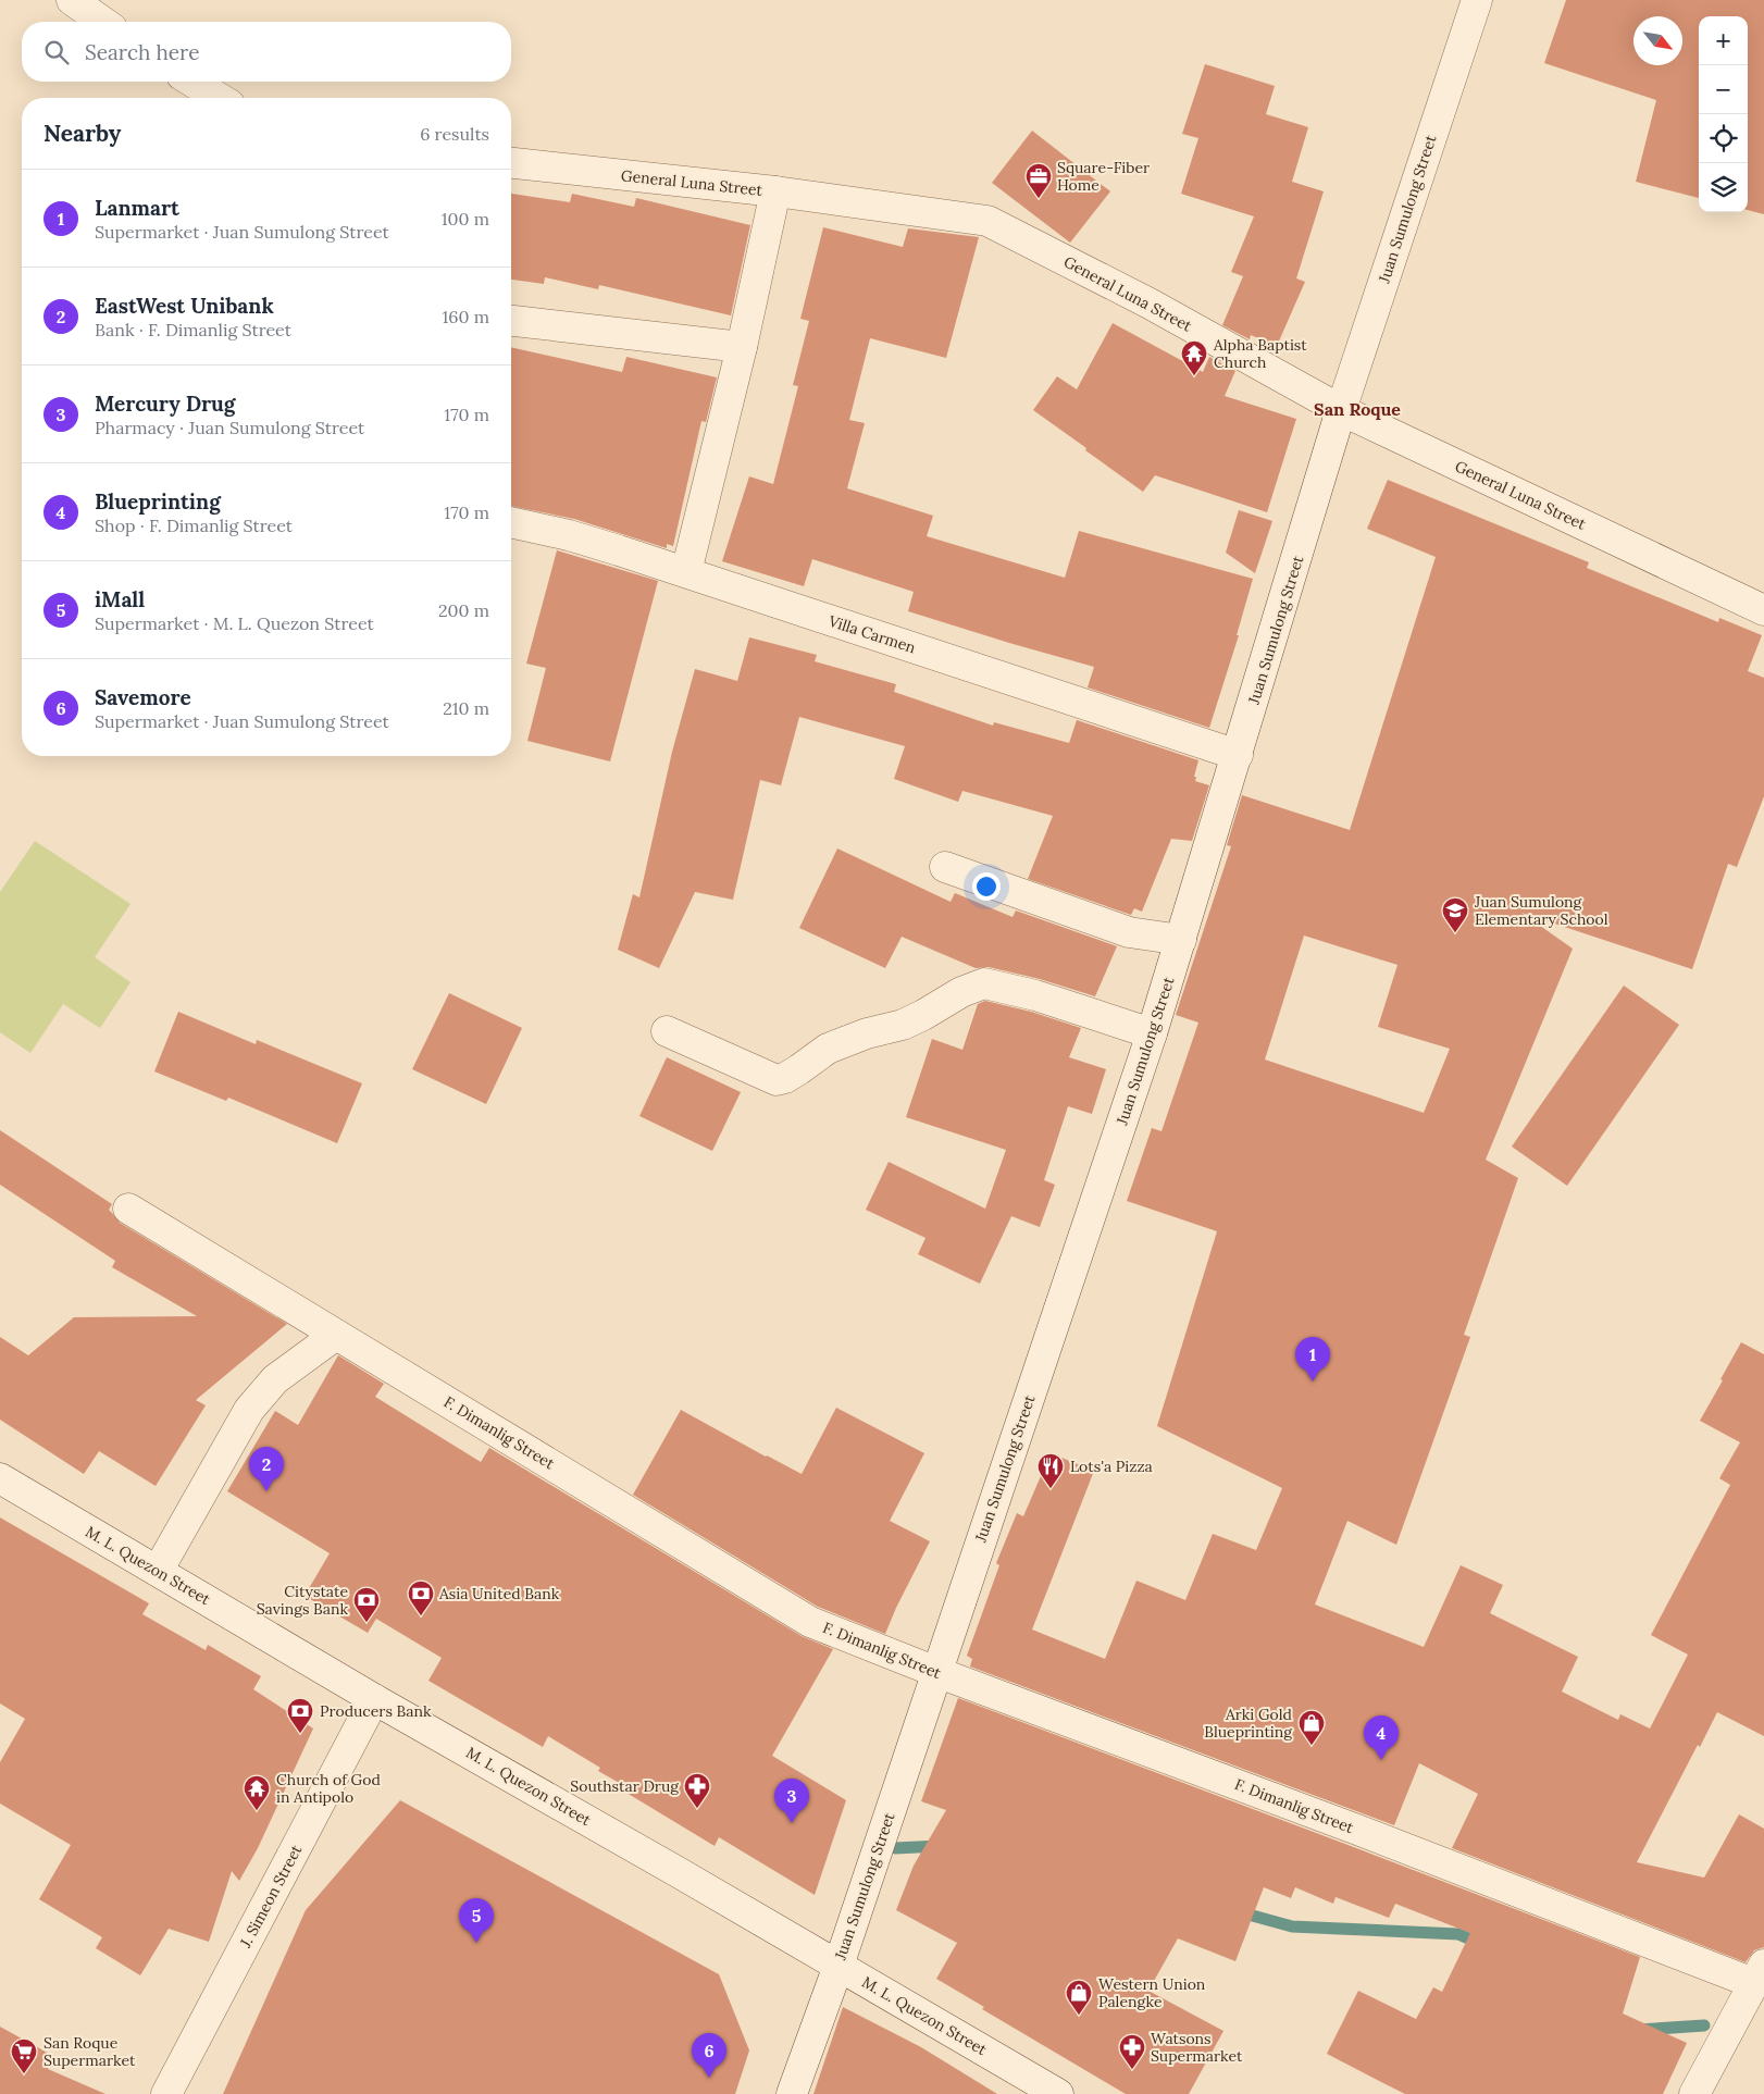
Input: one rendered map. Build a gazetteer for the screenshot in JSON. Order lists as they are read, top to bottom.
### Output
{
  "streets": {
    "street": [
      "General Luna Street",
      "Juan Sumulong Street",
      "Villa Carmen",
      "F. Dimanlig Street",
      "M. L. Quezon Street",
      "J. Simeon Street"
    ]
  },
  "crossings": [
    ["General Luna Street", "Juan Sumulong Street"],
    ["Juan Sumulong Street", "Villa Carmen"],
    ["Juan Sumulong Street", "F. Dimanlig Street"],
    ["Juan Sumulong Street", "M. L. Quezon Street"],
    ["M. L. Quezon Street", "J. Simeon Street"]
  ],
  "districts": ["San Roque"],
  "places": {
    "office": ["Square-Fiber Home"],
    "temple": ["Alpha Baptist Church", "Church of God in Antipolo"],
    "school or university": ["Juan Sumulong Elementary School"],
    "restaurant": ["Lots'a Pizza"],
    "bank": ["Asia United Bank", "Citystate Savings Bank", "Producers Bank"],
    "shop": ["Arki Gold Blueprinting", "Western Union Palengke"],
    "pharmacy": ["Southstar Drug", "Watsons Supermarket"],
    "supermarket": ["San Roque Supermarket"]
  },
  "north": "bottom right",
  "page": {
    "map_buttons": ["+", "−"],
    "search": "Search here",
    "heading": ["Nearby", "6 results"],
    "list": [
      {
        "mark": "1",
        "name": "Lanmart",
        "note": "Supermarket · Juan Sumulong Street",
        "value": "100 m"
      },
      {
        "mark": "2",
        "name": "EastWest Unibank",
        "note": "Bank · F. Dimanlig Street",
        "value": "160 m"
      },
      {
        "mark": "3",
        "name": "Mercury Drug",
        "note": "Pharmacy · Juan Sumulong Street",
        "value": "170 m"
      },
      {
        "mark": "4",
        "name": "Blueprinting",
        "note": "Shop · F. Dimanlig Street",
        "value": "170 m"
      },
      {
        "mark": "5",
        "name": "iMall",
        "note": "Supermarket · M. L. Quezon Street",
        "value": "200 m"
      },
      {
        "mark": "6",
        "name": "Savemore",
        "note": "Supermarket · Juan Sumulong Street",
        "value": "210 m"
      }
    ],
    "pins": [
      "1",
      "2",
      "4",
      "3",
      "5",
      "6"
    ]
  }
}
